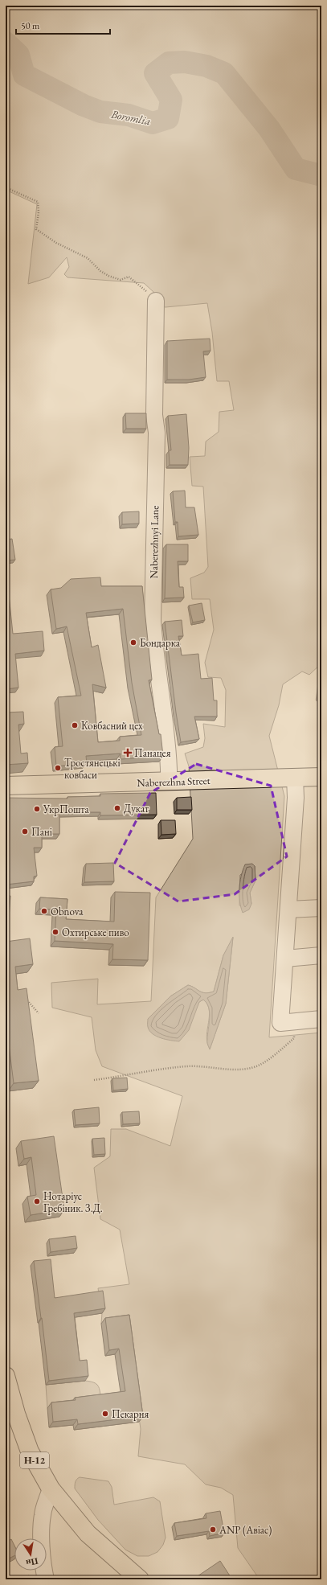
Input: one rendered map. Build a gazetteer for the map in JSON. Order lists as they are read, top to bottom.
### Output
{
  "streets": {
    "main road": ["Naberezhna Street", "Н-12"],
    "street": ["Naberezhnyi Lane"]
  },
  "crossings": [
    ["Naberezhnyi Lane", "Naberezhna Street"]
  ],
  "water": ["Boromlia"],
  "places": {
    "other": [
      "Бондарка",
      "Ковбасний цех",
      "Тростянецькі ковбаси",
      "Дукат",
      "УкрПошта",
      "Пані",
      "Obnova",
      "Охтирське пиво",
      "Нотаріус Гребіник. З.Д.",
      "Пекарня",
      "ANP (Авіас)"
    ],
    "health": ["Панацея"]
  },
  "scale_bar": "50 m",
  "north": "bottom"
}
